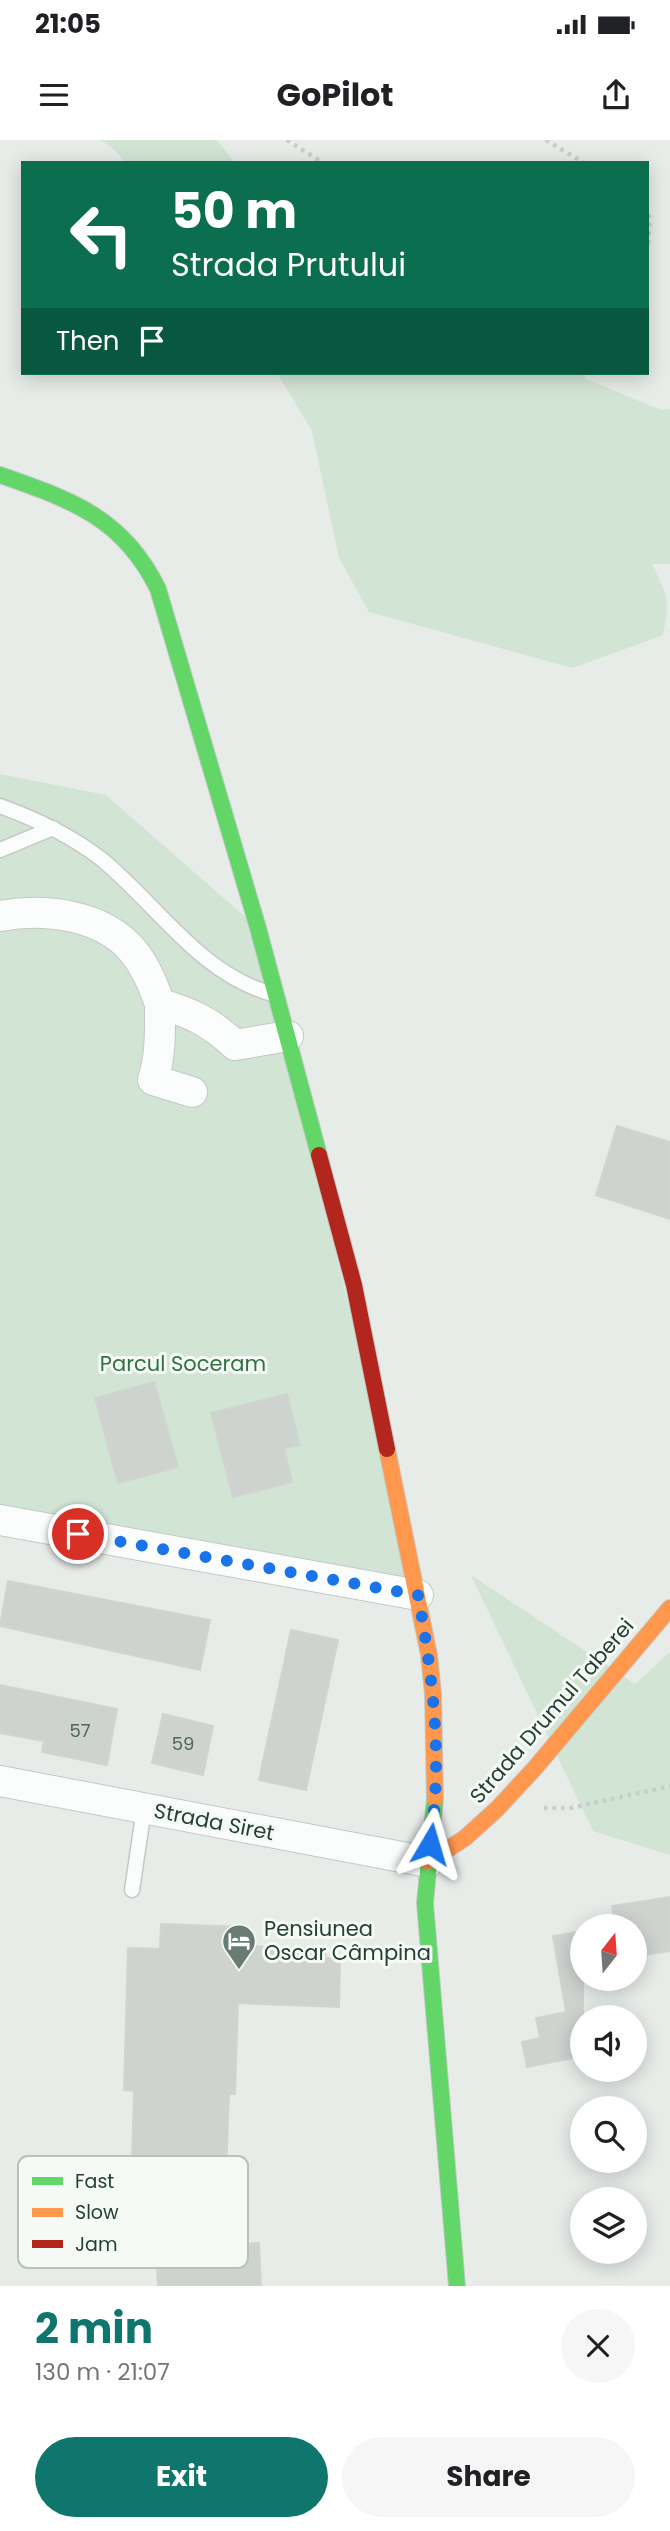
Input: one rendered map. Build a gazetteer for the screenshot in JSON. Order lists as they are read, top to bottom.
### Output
{
  "streets": {
    "street": ["Strada Drumul Taberei", "Strada Siret"]
  },
  "crossings": [
    ["Strada Drumul Taberei", "Strada Siret"]
  ],
  "parks": ["Parcul Soceram"],
  "places": {
    "hotel": ["Pensiunea Oscar Câmpina"]
  },
  "house_numbers": ["57", "59"],
  "legend": ["Fast", "Slow", "Jam"],
  "north": "top",
  "page": {
    "status": "21:05",
    "header": "GoPilot",
    "turn": ["50 m", "Strada Prutului"],
    "then": "Then",
    "heading": ["2 min", "130 m · 21:07"],
    "buttons": ["Exit", "Share"]
  }
}
